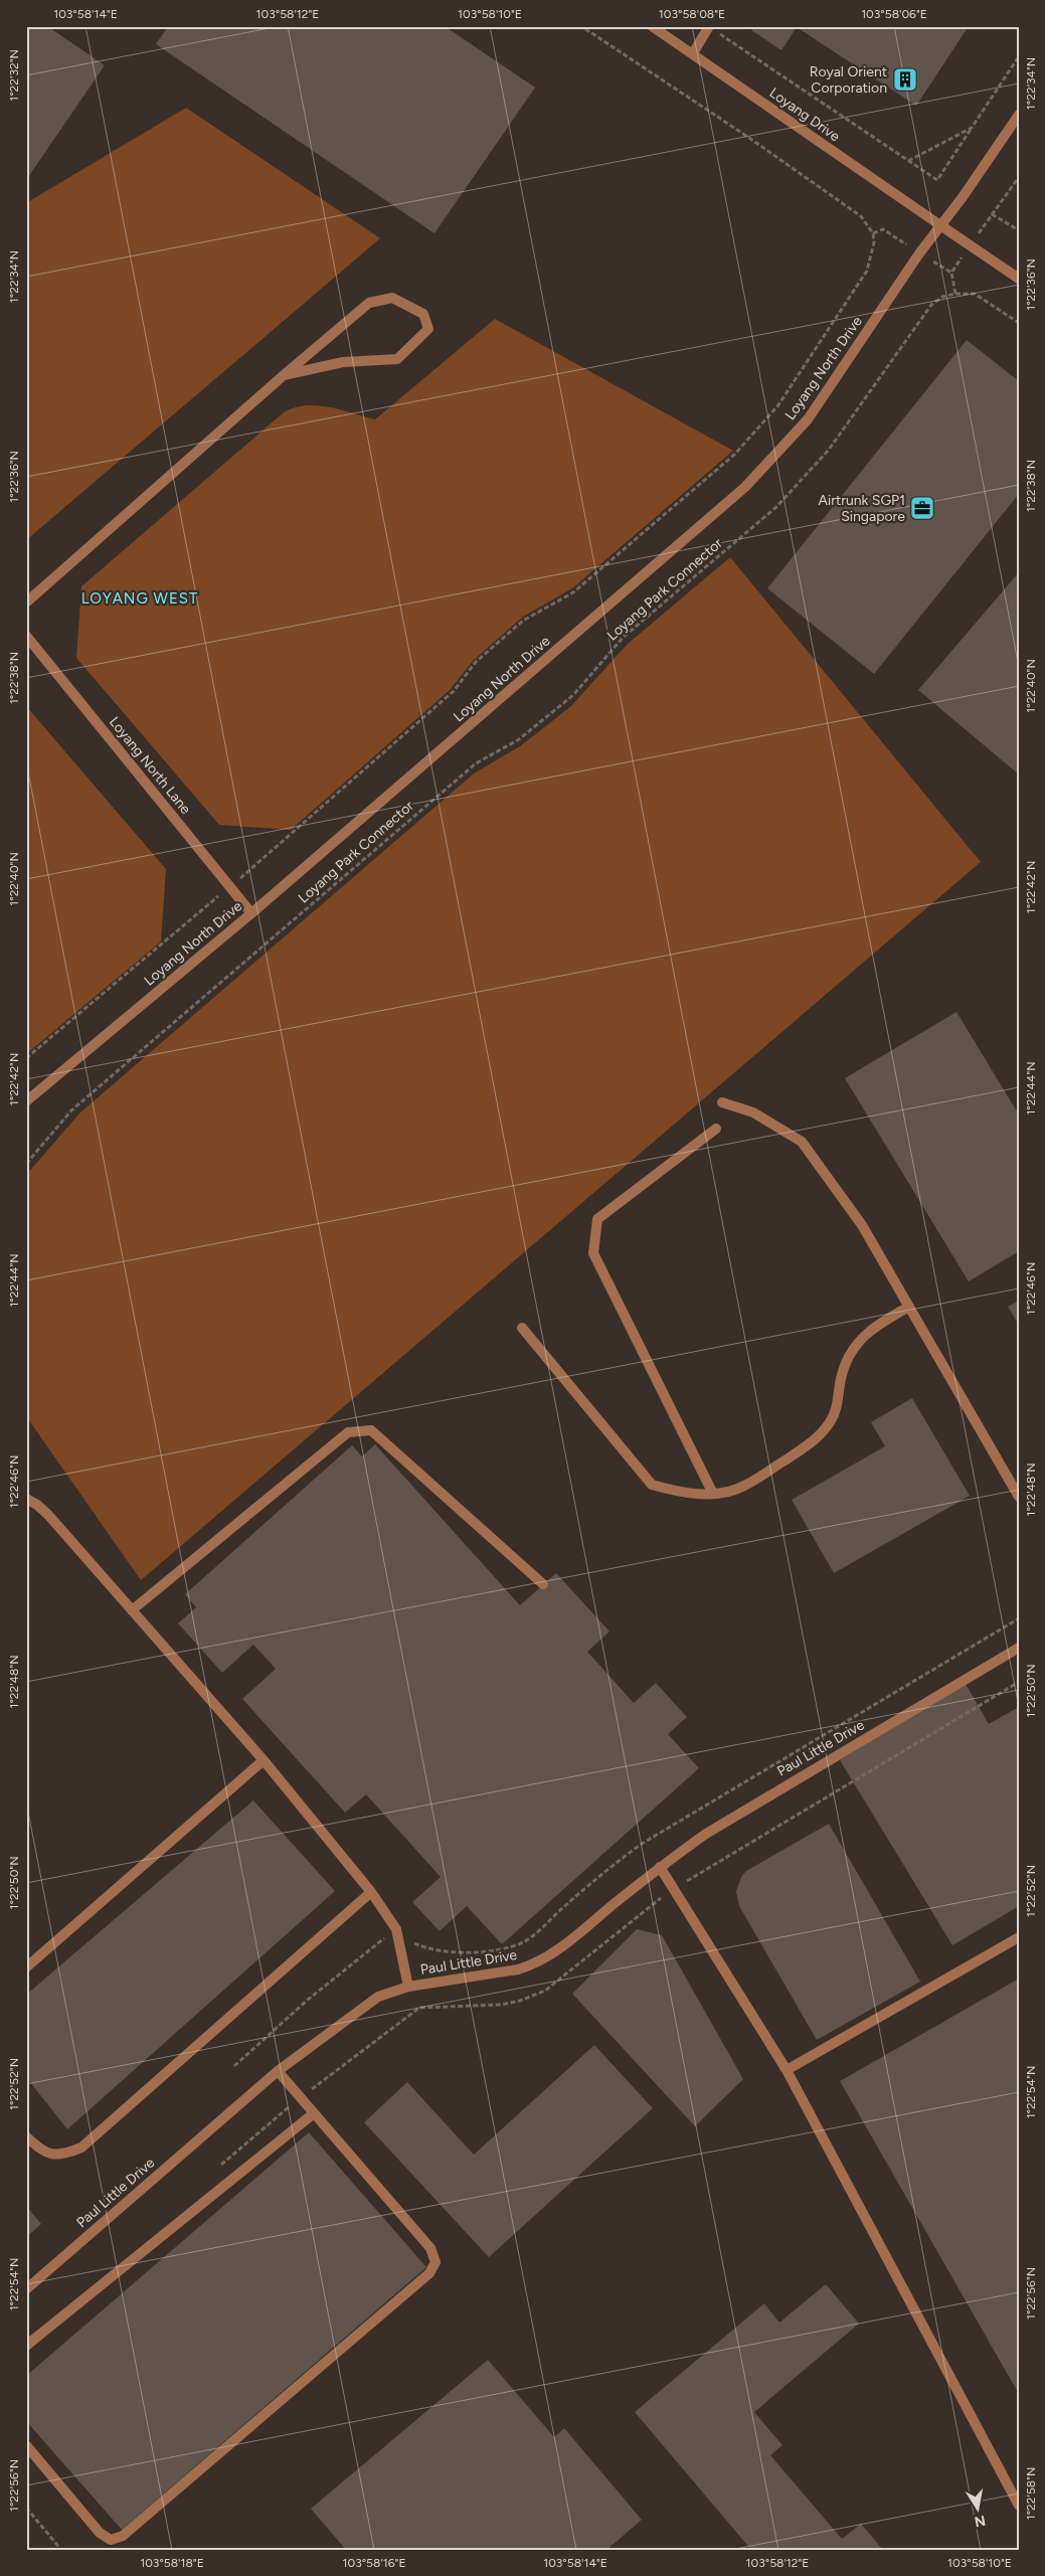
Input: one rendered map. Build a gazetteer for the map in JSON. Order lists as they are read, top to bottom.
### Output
{
  "streets": {
    "street": [
      "Loyang Drive",
      "Loyang North Drive",
      "Loyang North Lane",
      "Paul Little Drive"
    ],
    "path": ["Loyang Park Connector"]
  },
  "crossings": [
    ["Loyang Drive", "Loyang North Drive"],
    ["Loyang North Drive", "Loyang North Lane"]
  ],
  "districts": ["LOYANG WEST"],
  "places": {
    "building": ["Royal Orient Corporation"],
    "office": ["Airtrunk SGP1 Singapore"]
  },
  "north": "bottom",
  "coordinates": [
    "103°58'14\"E",
    "103°58'12\"E",
    "103°58'10\"E",
    "103°58'08\"E",
    "103°58'06\"E",
    "1°22'32\"N",
    "1°22'34\"N",
    "1°22'36\"N",
    "1°22'38\"N",
    "1°22'40\"N",
    "1°22'42\"N",
    "1°22'44\"N",
    "1°22'46\"N",
    "1°22'48\"N",
    "1°22'50\"N",
    "1°22'52\"N",
    "1°22'54\"N",
    "1°22'56\"N",
    "1°22'58\"N",
    "103°58'18\"E",
    "103°58'16\"E"
  ]
}
